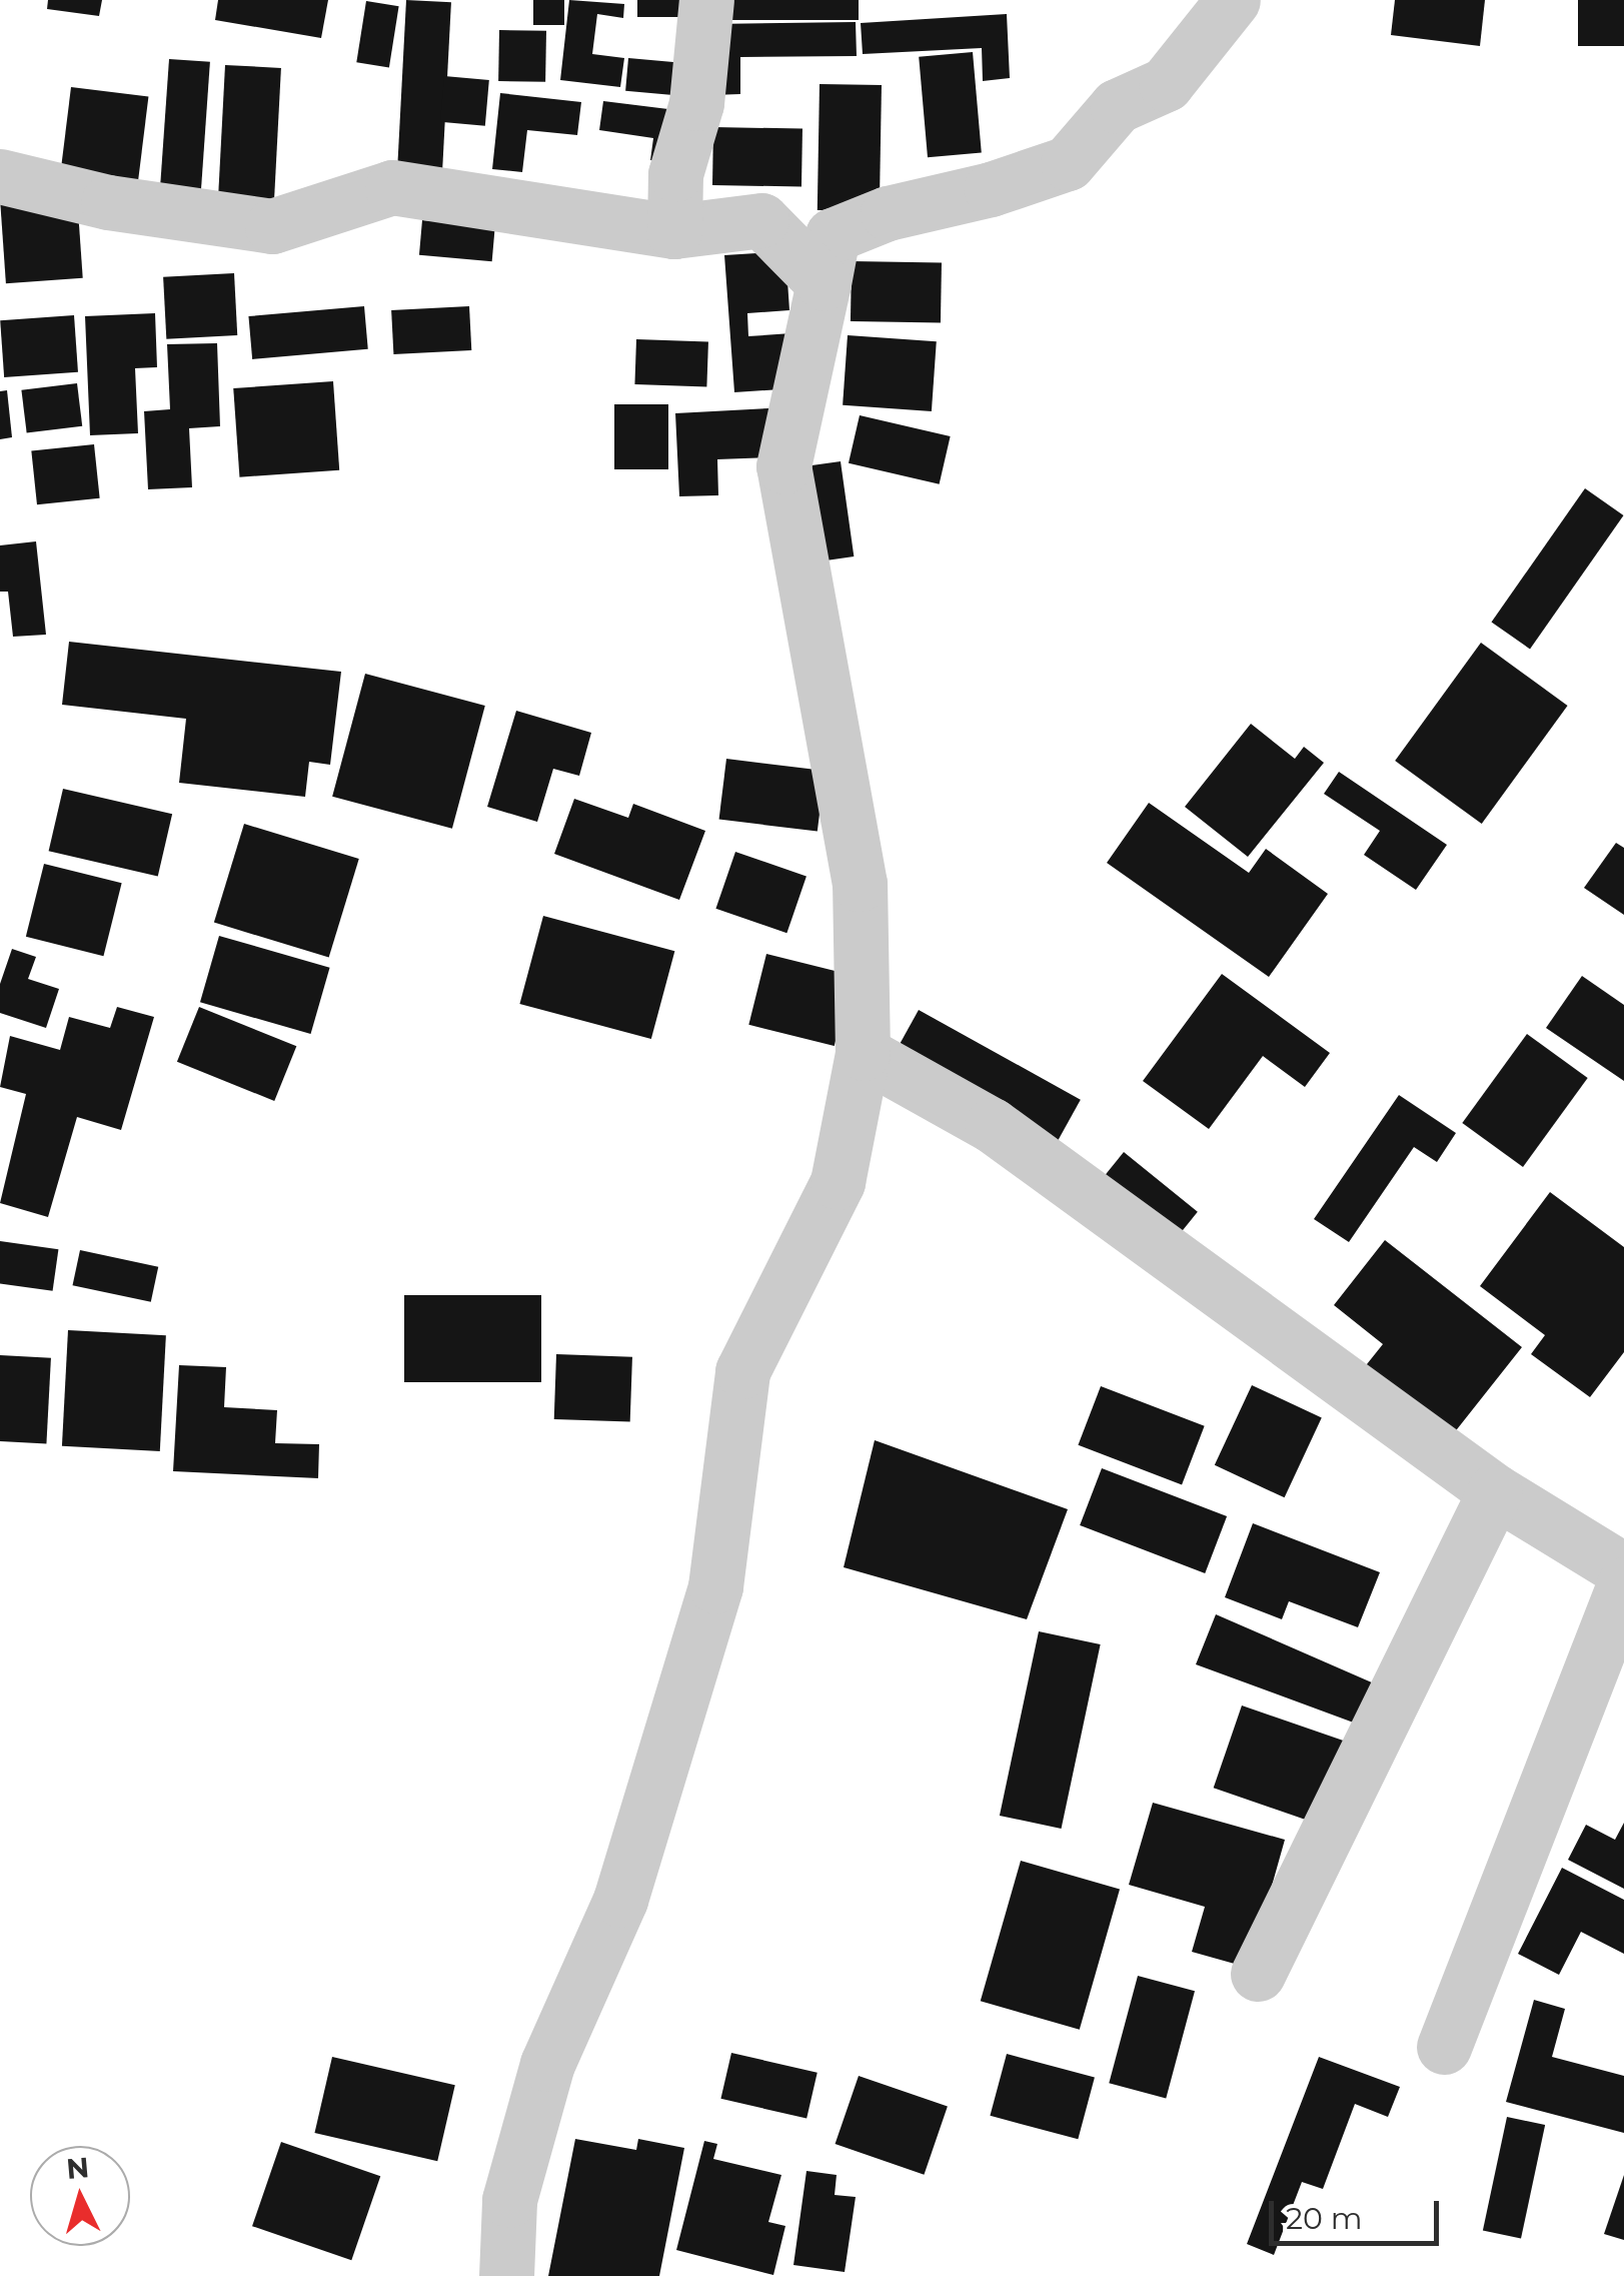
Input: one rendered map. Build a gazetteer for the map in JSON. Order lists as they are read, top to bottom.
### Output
{
  "scale_bar": "20 m",
  "north": "top"
}
